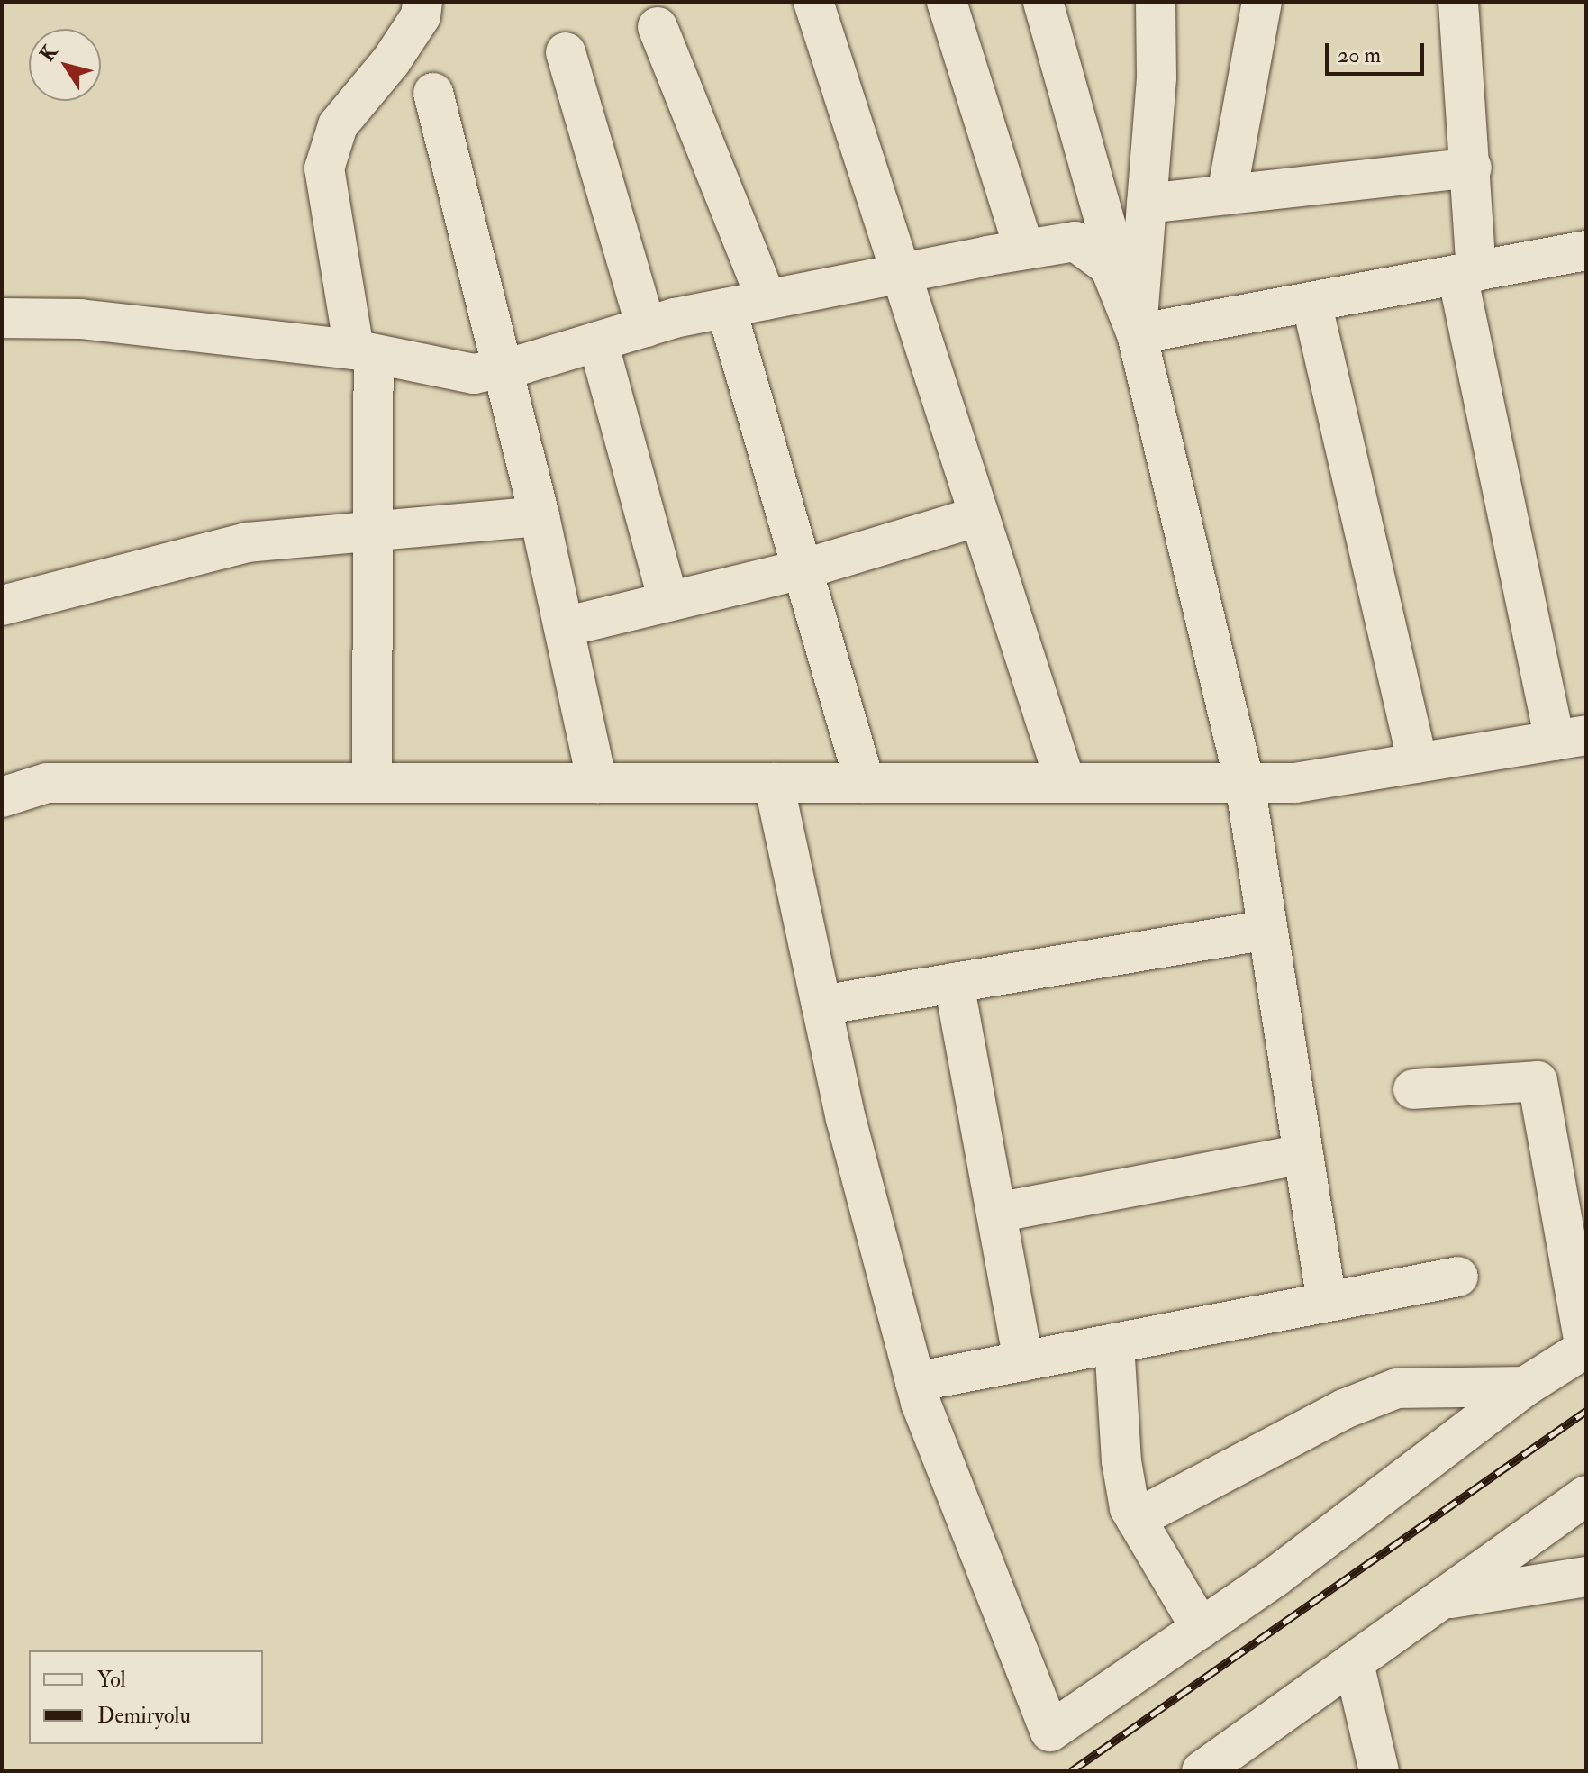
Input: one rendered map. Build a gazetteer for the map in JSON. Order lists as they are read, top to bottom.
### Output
{
  "legend": ["Yol", "Demiryolu"],
  "scale_bar": "20 m",
  "north": "top left"
}
